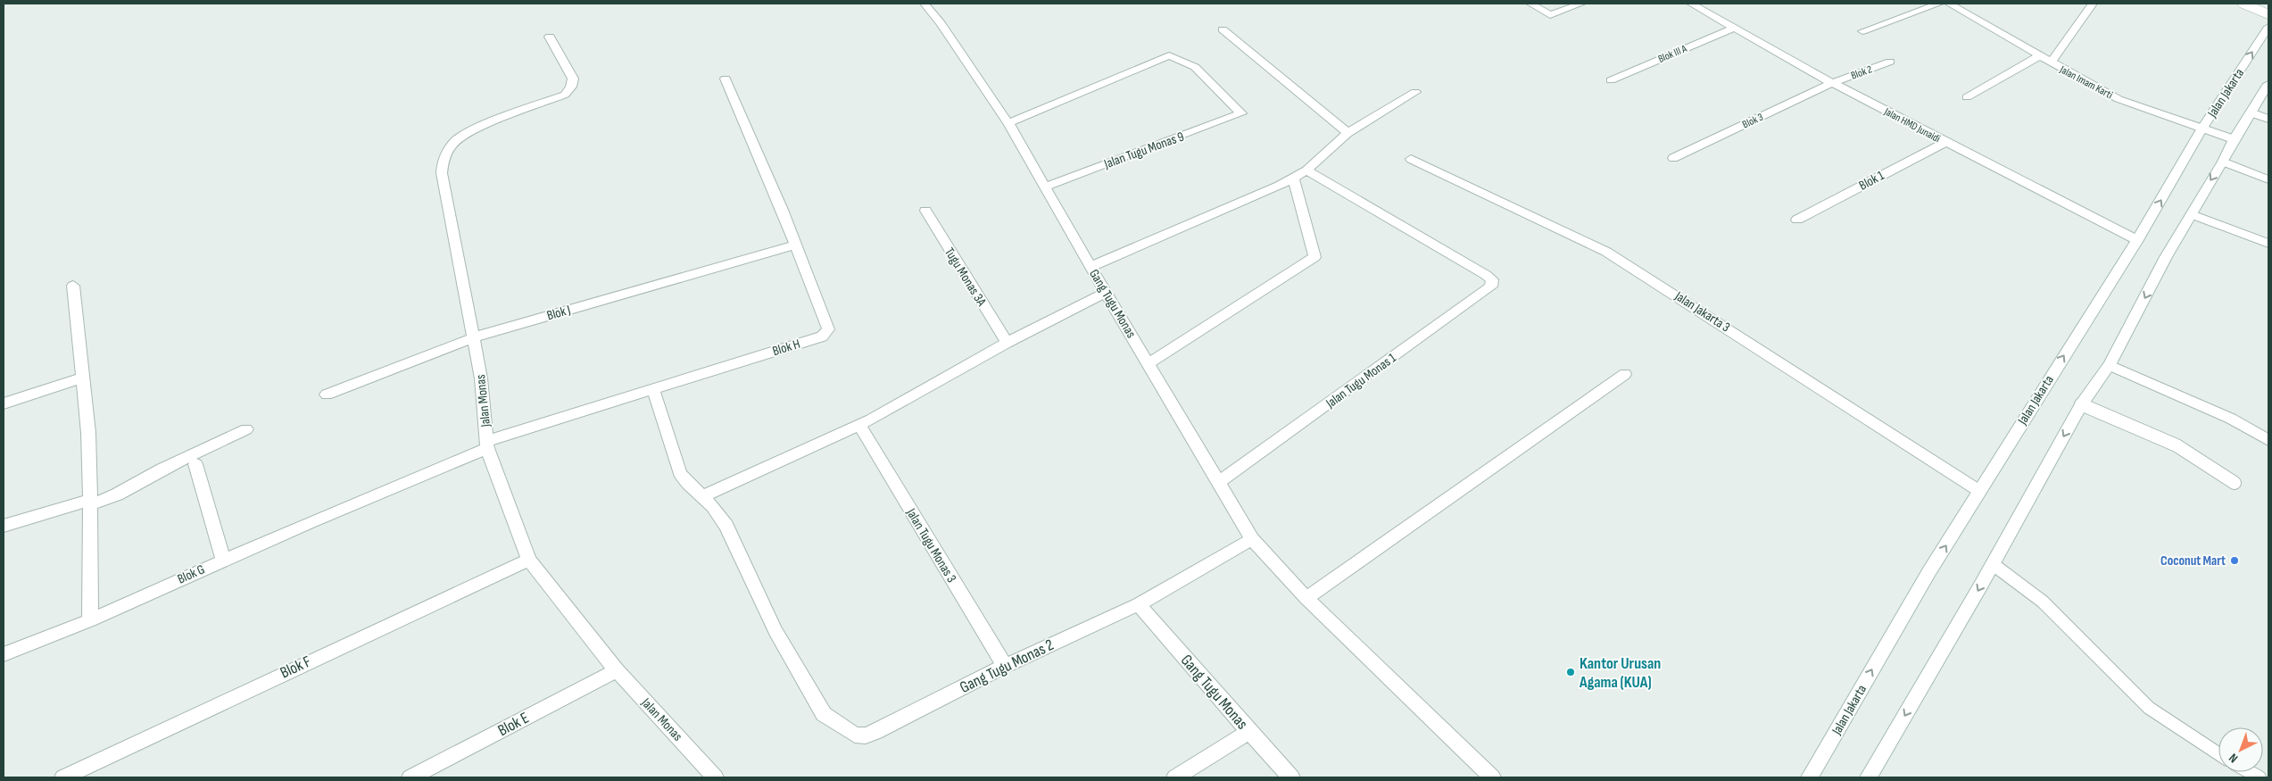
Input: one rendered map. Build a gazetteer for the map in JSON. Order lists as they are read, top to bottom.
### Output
{
  "streets": {
    "street": [
      "Blok III A",
      "Blok 2",
      "Jalan Imam Karti",
      "Jalan Jakarta",
      "Blok 3",
      "Jalan HMD Junaidi",
      "Jalan Tugu Monas 9",
      "Blok 1",
      "Tugu Monas 3A",
      "Gang Tugu Monas",
      "Jalan Jakarta 3",
      "Blok J",
      "Blok H",
      "Jalan Tugu Monas 1",
      "Jalan Monas",
      "Jalan Tugu Monas 3",
      "Blok G",
      "Gang Tugu Monas 2",
      "Blok F",
      "Blok E"
    ]
  },
  "crossings": [
    ["Blok III A", "Jalan HMD Junaidi"],
    ["Blok 2", "Blok 3"],
    ["Blok 2", "Jalan HMD Junaidi"],
    ["Jalan Imam Karti", "Jalan Jakarta"],
    ["Jalan Jakarta", "Jalan HMD Junaidi"],
    ["Jalan Jakarta", "Jalan Jakarta 3"],
    ["Blok 3", "Jalan HMD Junaidi"],
    ["Jalan HMD Junaidi", "Blok 1"],
    ["Jalan Tugu Monas 9", "Gang Tugu Monas"],
    ["Gang Tugu Monas", "Jalan Tugu Monas 1"],
    ["Gang Tugu Monas", "Gang Tugu Monas 2"],
    ["Blok J", "Blok H"],
    ["Blok J", "Jalan Monas"],
    ["Blok H", "Blok G"],
    ["Jalan Monas", "Blok G"],
    ["Jalan Monas", "Blok F"],
    ["Jalan Monas", "Blok E"],
    ["Jalan Tugu Monas 3", "Gang Tugu Monas 2"]
  ],
  "places": ["Coconut Mart", "Kantor Urusan Agama (KUA)"],
  "north": "bottom left"
}
